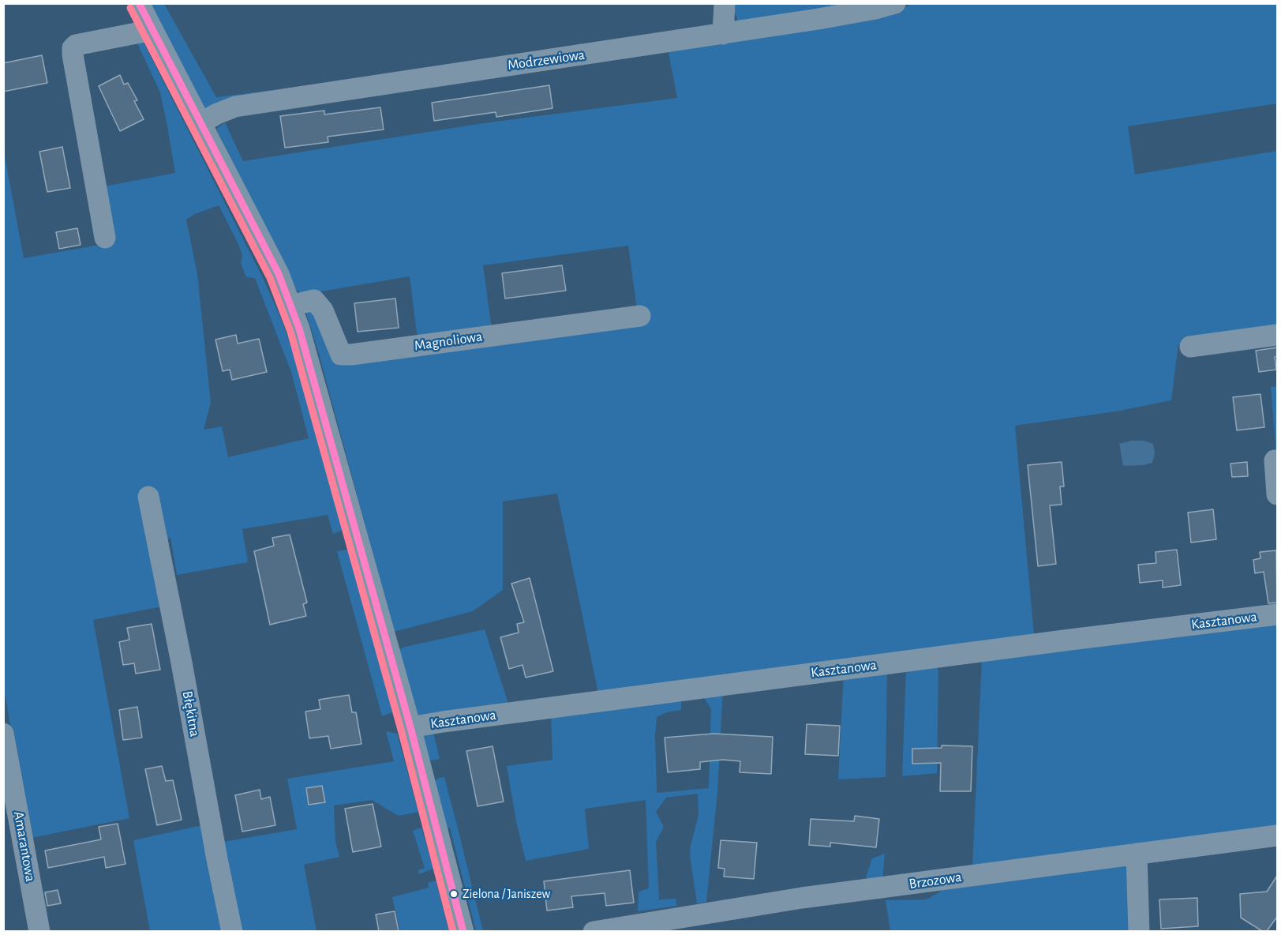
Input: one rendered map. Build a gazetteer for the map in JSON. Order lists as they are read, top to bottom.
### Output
{
  "streets": {
    "street": [
      "Modrzewiowa",
      "Magnoliowa",
      "Kasztanowa",
      "Błękitna",
      "Amarantowa",
      "Brzozowa"
    ]
  },
  "places": ["Zielona / Janiszew"]
}
